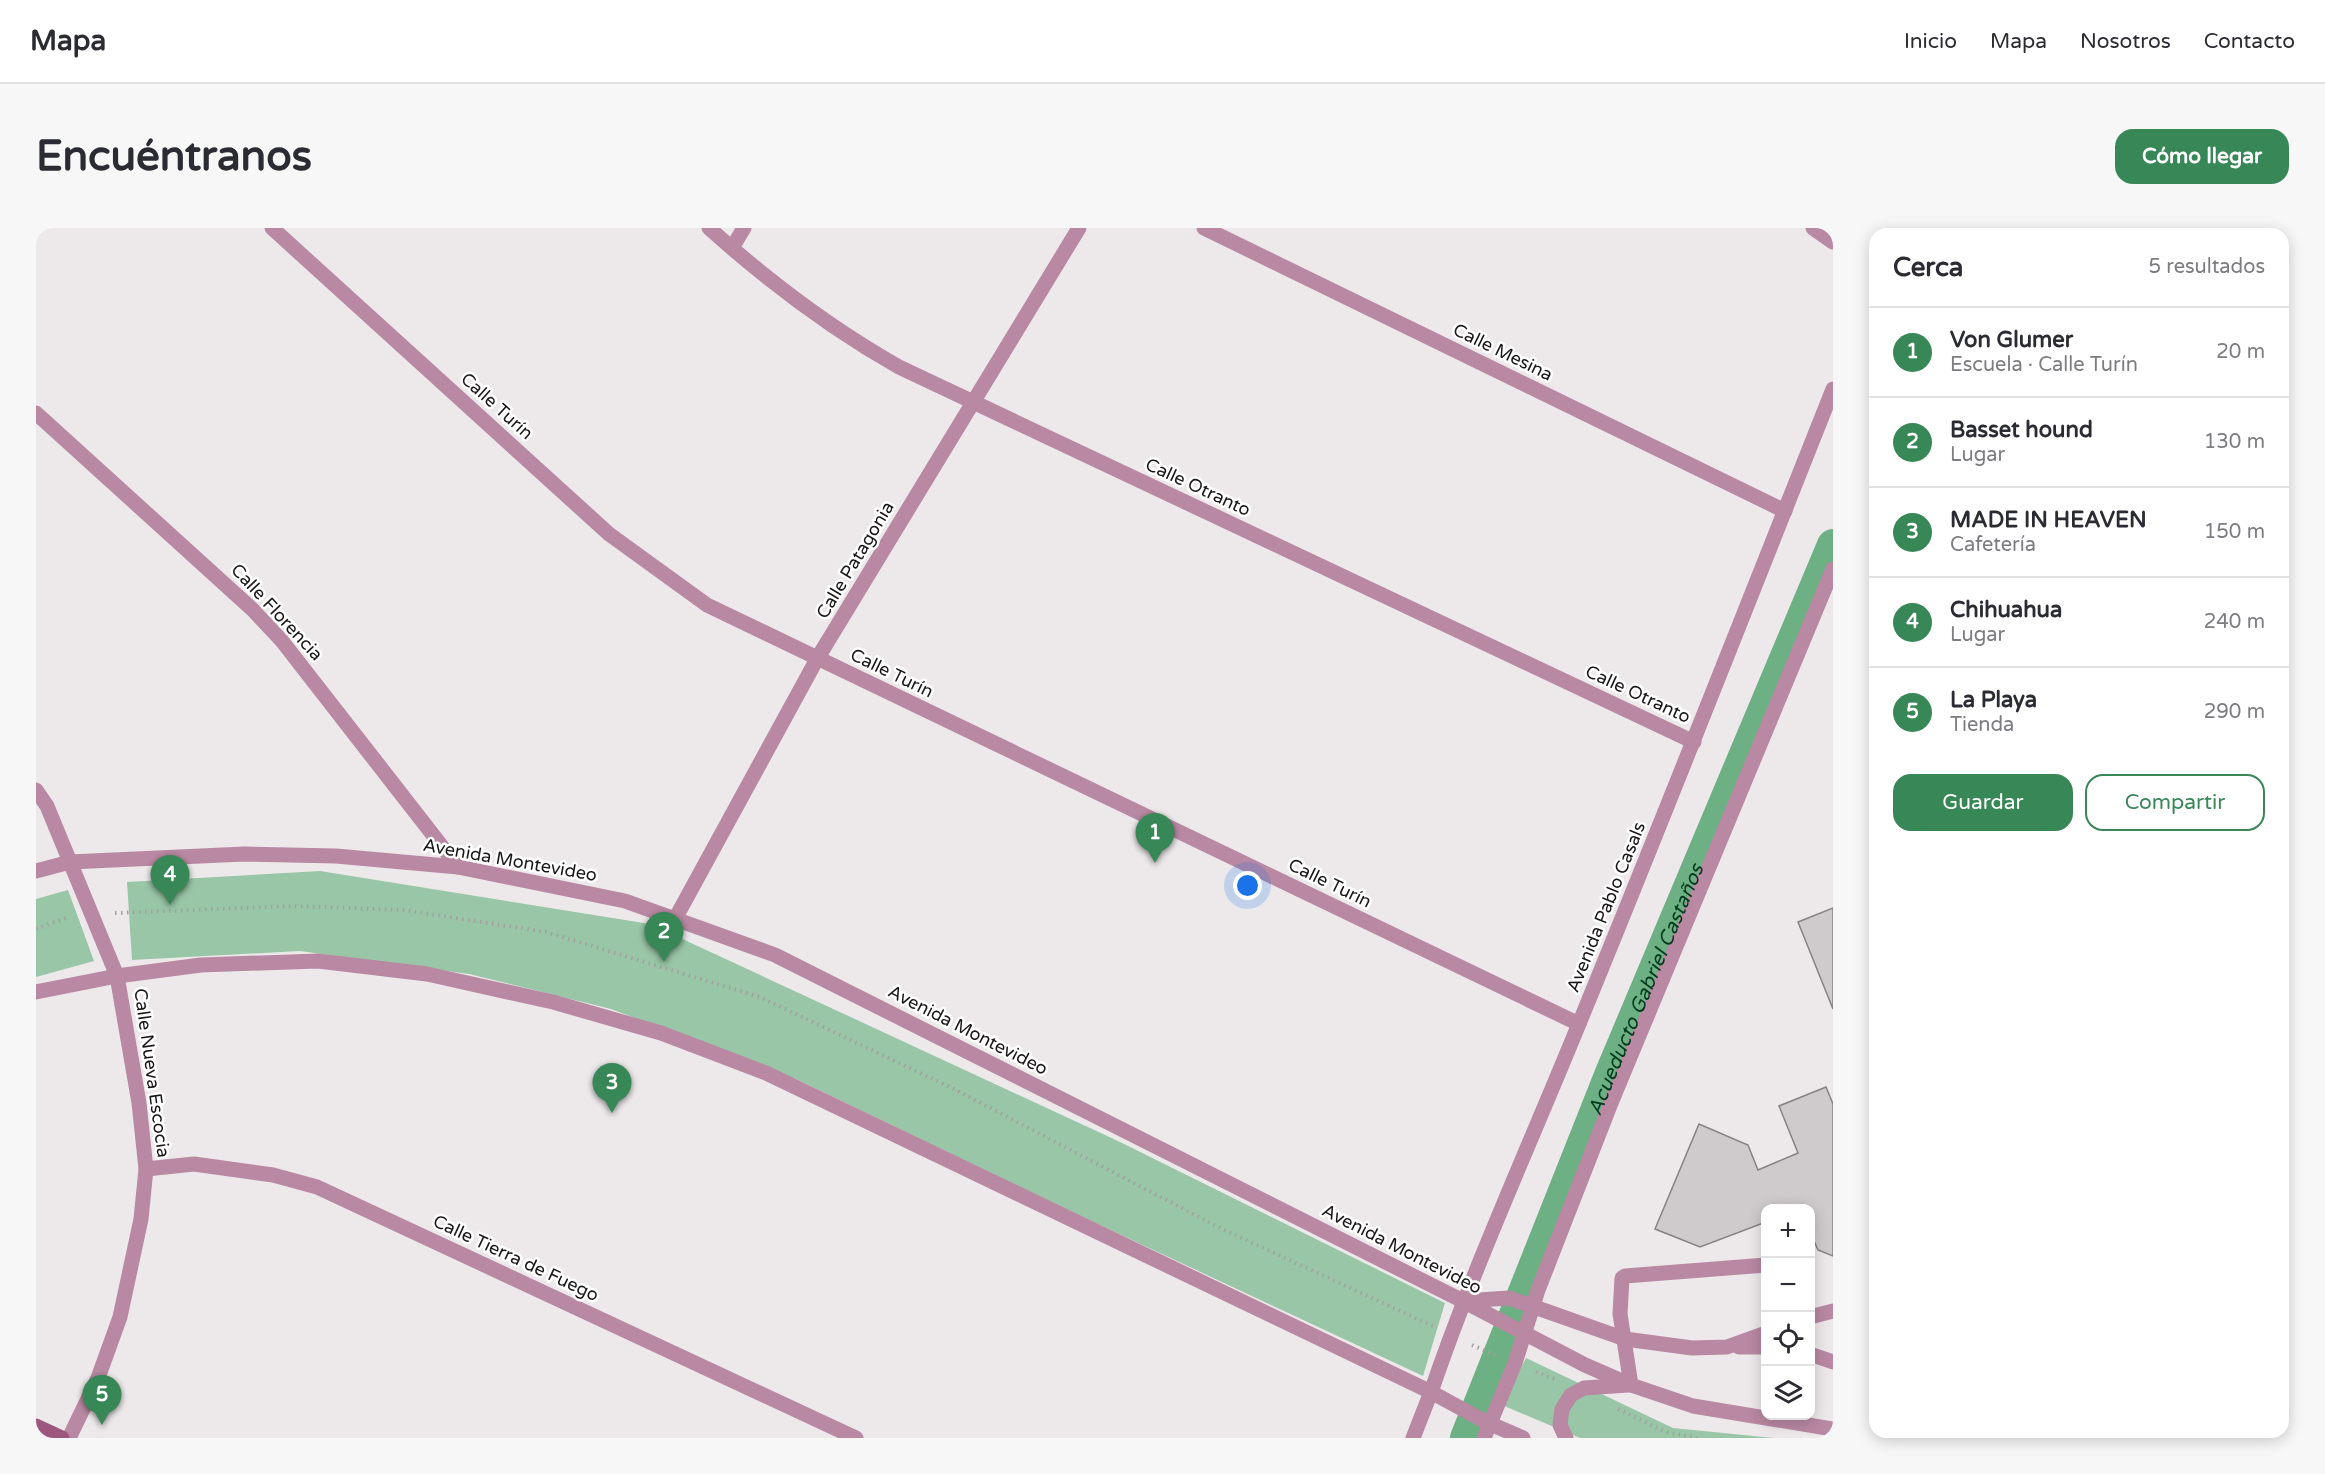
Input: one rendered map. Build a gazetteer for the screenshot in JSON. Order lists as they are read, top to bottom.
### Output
{
  "streets": {
    "street": [
      "Calle Mesina",
      "Calle Turín",
      "Calle Otranto",
      "Calle Patagonia",
      "Calle Florencia",
      "Avenida Montevideo",
      "Avenida Pablo Casals",
      "Calle Nueva Escocia",
      "Calle Tierra de Fuego"
    ]
  },
  "crossings": [
    ["Calle Mesina", "Avenida Pablo Casals"],
    ["Calle Turín", "Calle Patagonia"],
    ["Calle Turín", "Avenida Pablo Casals"],
    ["Calle Otranto", "Calle Patagonia"],
    ["Calle Otranto", "Avenida Pablo Casals"],
    ["Calle Patagonia", "Avenida Montevideo"],
    ["Calle Florencia", "Avenida Montevideo"],
    ["Avenida Montevideo", "Avenida Pablo Casals"],
    ["Avenida Montevideo", "Calle Nueva Escocia"],
    ["Calle Nueva Escocia", "Calle Tierra de Fuego"]
  ],
  "water": ["Acueducto Gabriel Castaños"],
  "page": {
    "header": "Mapa",
    "nav": [
      "Inicio",
      "Mapa",
      "Nosotros",
      "Contacto"
    ],
    "buttons": [
      "Cómo llegar",
      ["Guardar", "Compartir"]
    ],
    "title": "Encuéntranos",
    "heading": ["Cerca", "5 resultados"],
    "list": [
      {
        "mark": "1",
        "name": "Von Glumer",
        "note": "Escuela · Calle Turín",
        "value": "20 m"
      },
      {
        "mark": "2",
        "name": "Basset hound",
        "note": "Lugar",
        "value": "130 m"
      },
      {
        "mark": "3",
        "name": "MADE IN HEAVEN",
        "note": "Cafetería",
        "value": "150 m"
      },
      {
        "mark": "4",
        "name": "Chihuahua",
        "note": "Lugar",
        "value": "240 m"
      },
      {
        "mark": "5",
        "name": "La Playa",
        "note": "Tienda",
        "value": "290 m"
      }
    ],
    "pins": [
      "1",
      "4",
      "2",
      "3",
      "5"
    ],
    "map_buttons": ["+", "−"]
  }
}
